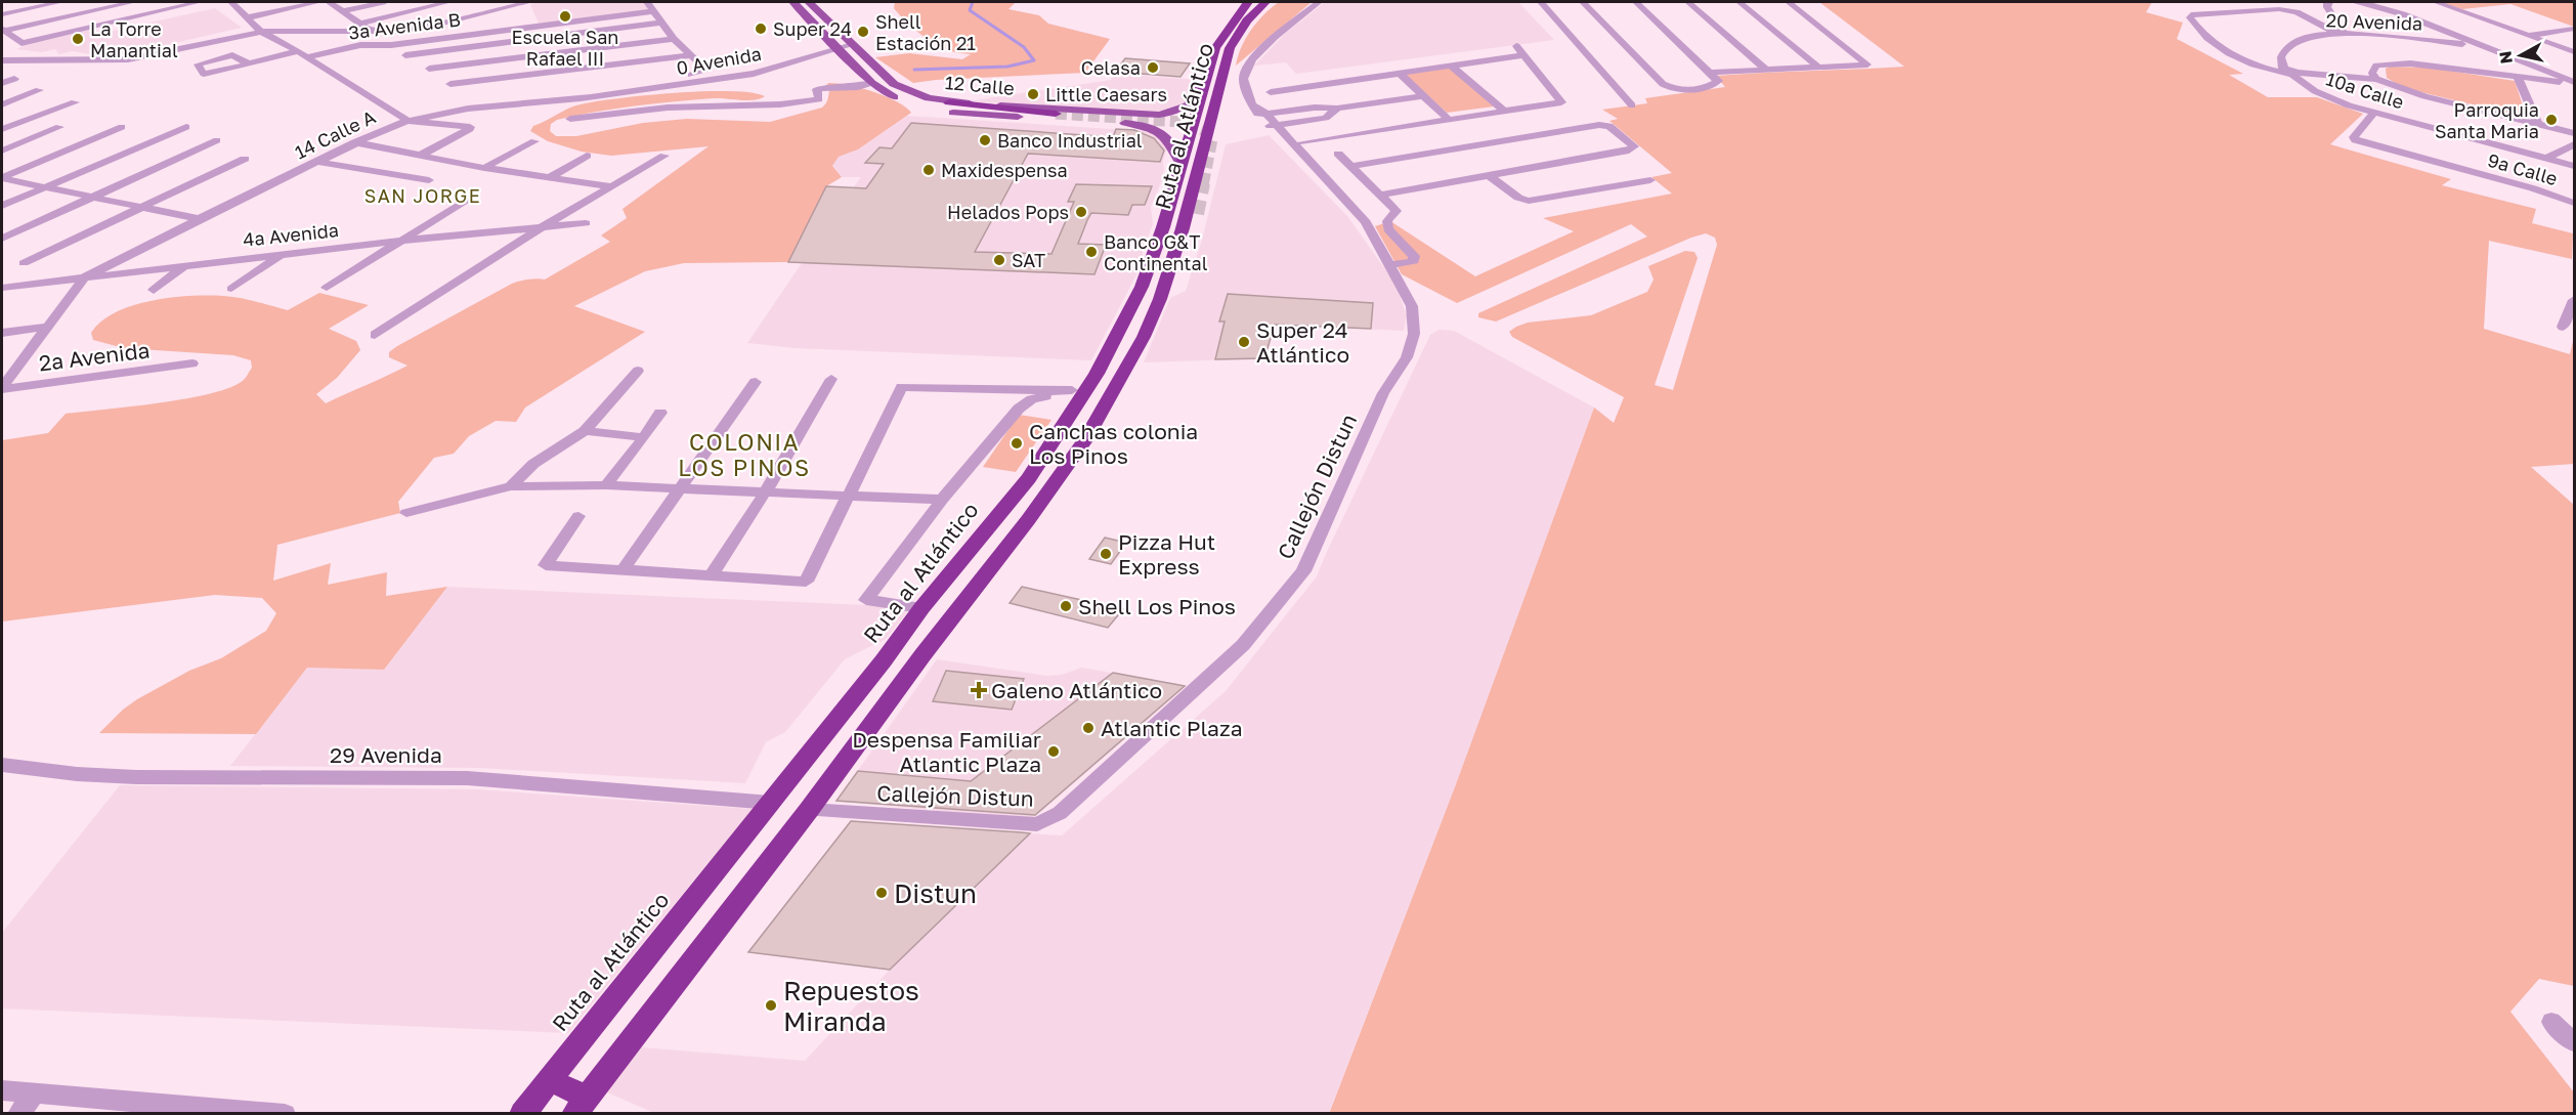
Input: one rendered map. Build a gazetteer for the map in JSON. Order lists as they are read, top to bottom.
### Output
{
  "streets": {
    "highway": ["Ruta al Atlántico"],
    "main road": ["12 Calle"],
    "street": [
      "20 Avenida",
      "3a Avenida B",
      "0 Avenida",
      "10a Calle",
      "14 Calle A",
      "9a Calle",
      "4a Avenida",
      "2a Avenida",
      "Callejón Distun",
      "29 Avenida"
    ]
  },
  "crossings": [
    ["20 Avenida", "10a Calle"],
    ["3a Avenida B", "14 Calle A"],
    ["0 Avenida", "12 Calle"],
    ["0 Avenida", "14 Calle A"],
    ["12 Calle", "Ruta al Atlántico"],
    ["10a Calle", "9a Calle"],
    ["Ruta al Atlántico", "Callejón Distun"],
    ["Ruta al Atlántico", "29 Avenida"],
    ["14 Calle A", "4a Avenida"]
  ],
  "districts": ["SAN JORGE", "COLONIA LOS PINOS"],
  "places": {
    "other": [
      "Escuela San Rafael III",
      "Super 24",
      "Shell Estación 21",
      "La Torre Manantial",
      "Celasa",
      "Little Caesars",
      "Parroquia Santa Maria",
      "Banco Industrial",
      "Maxidespensa",
      "Helados Pops",
      "Banco G&T Continental",
      "SAT",
      "Super 24 Atlántico",
      "Canchas colonia Los Pinos",
      "Pizza Hut Express",
      "Shell Los Pinos",
      "Atlantic Plaza",
      "Despensa Familiar Atlantic Plaza",
      "Distun",
      "Repuestos Miranda"
    ],
    "health": ["Galeno Atlántico"]
  },
  "north": "left"
}
